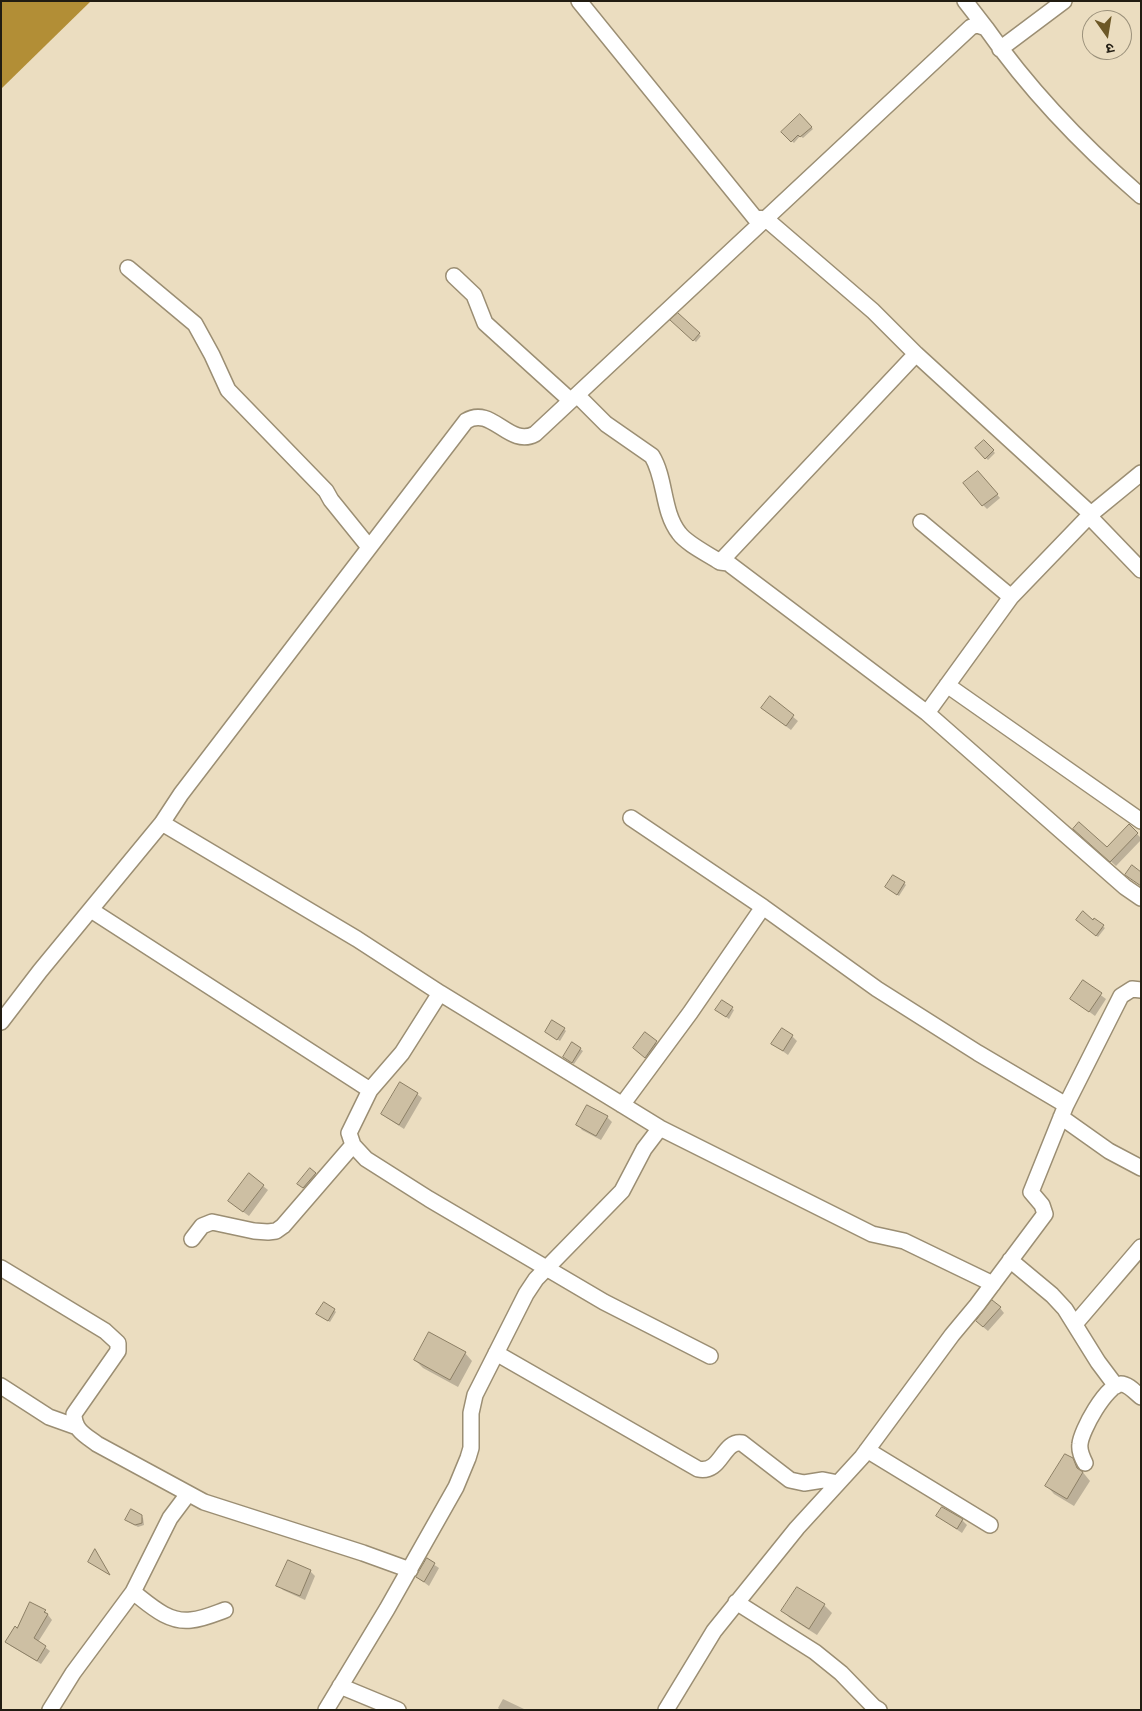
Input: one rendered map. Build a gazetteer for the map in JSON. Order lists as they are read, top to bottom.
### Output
{
  "north": "bottom"
}
